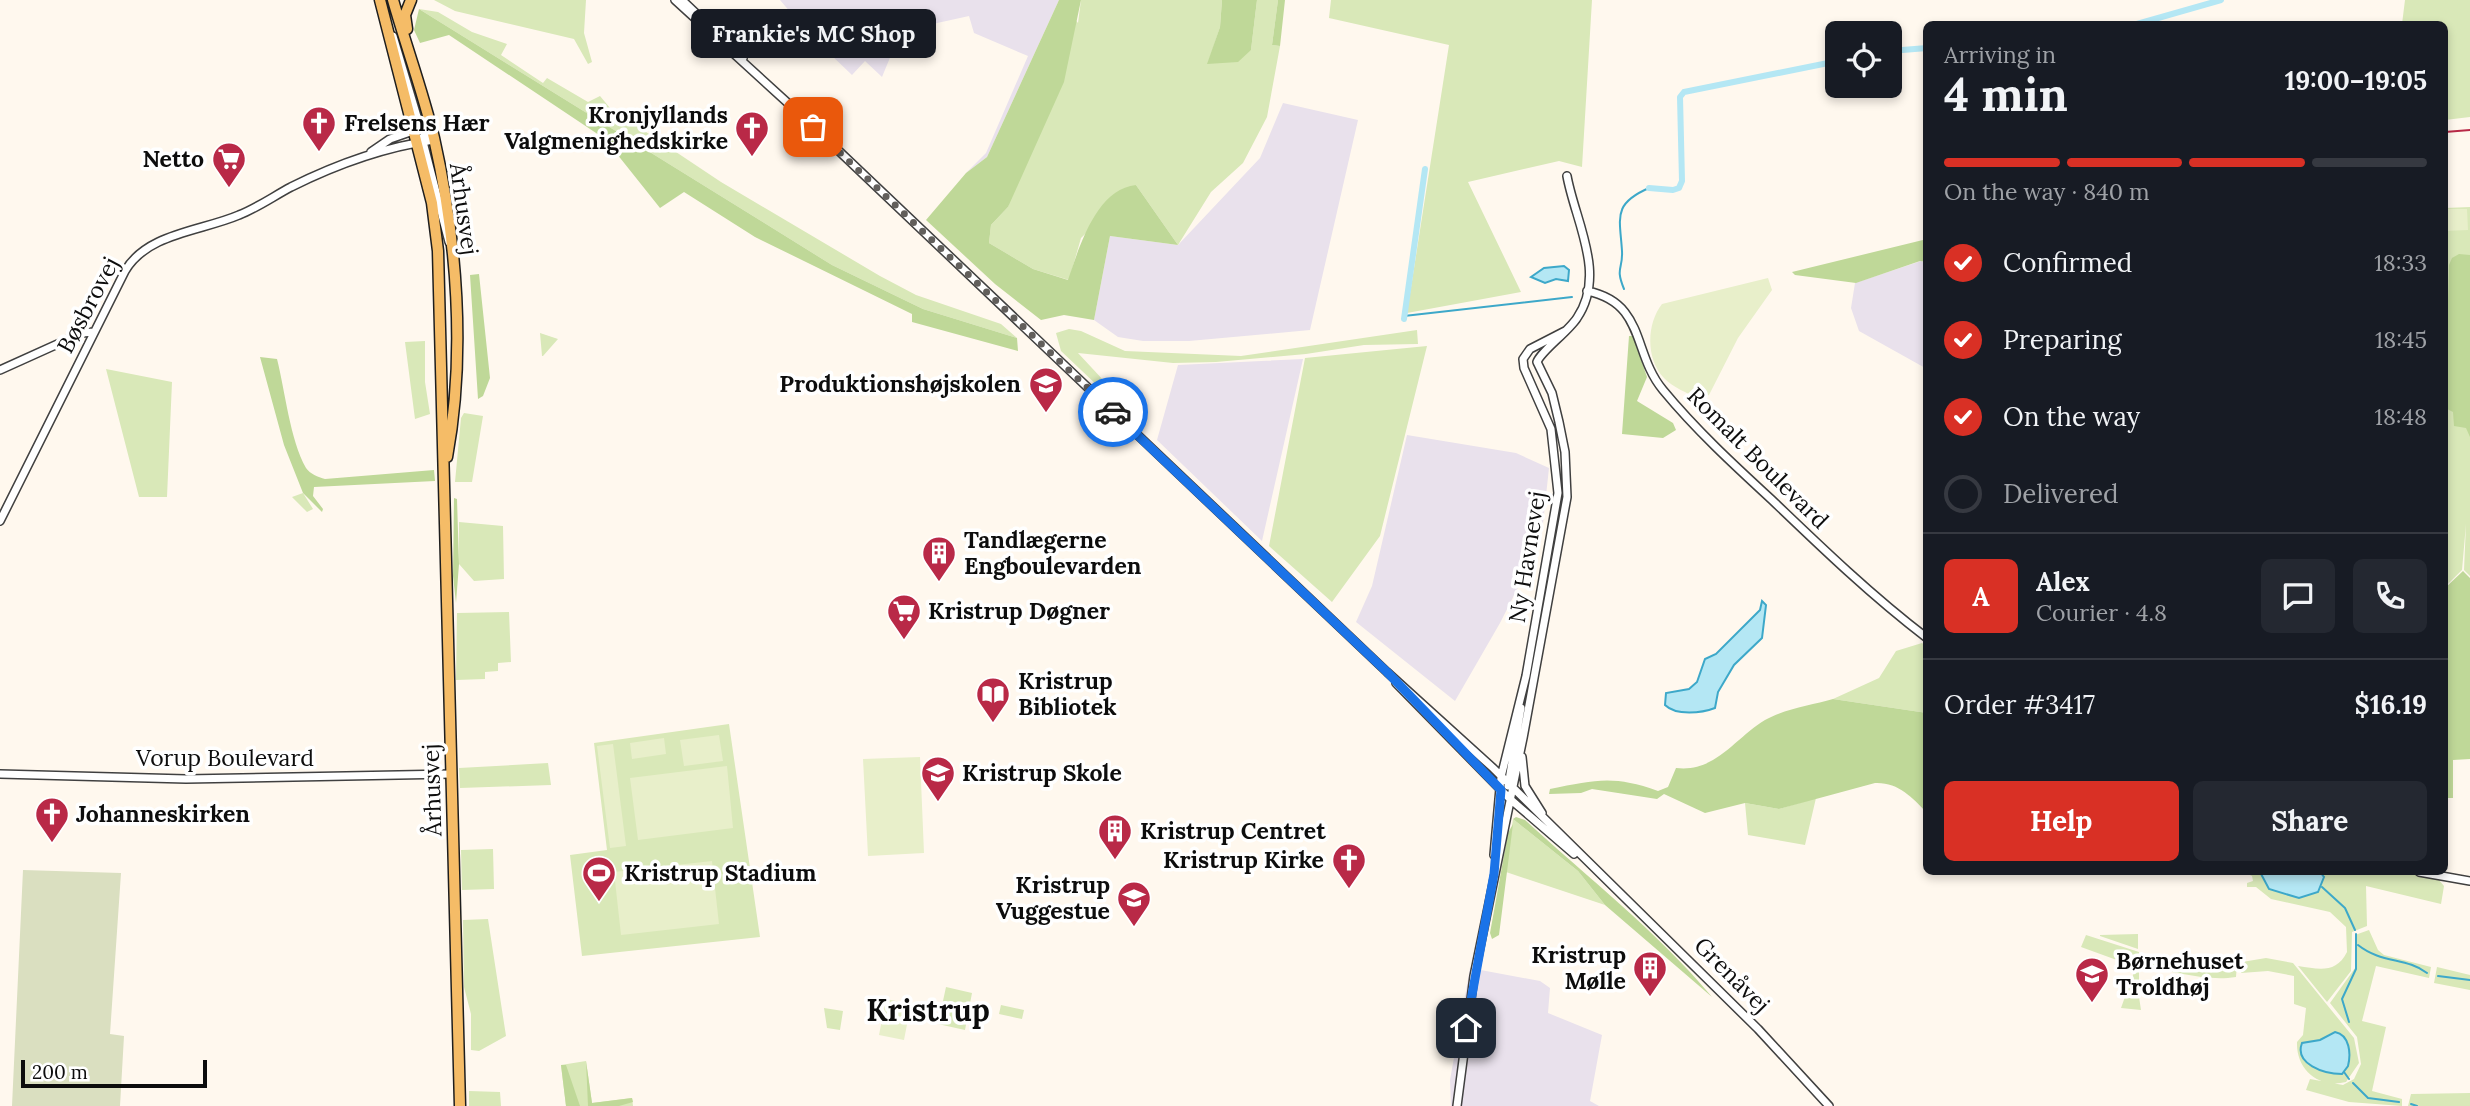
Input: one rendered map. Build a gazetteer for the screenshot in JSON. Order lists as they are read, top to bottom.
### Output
{
  "streets": {
    "main road": ["Århusvej"],
    "street": [
      "Bøsbrovej",
      "Romalt Boulevard",
      "Ny Havnevej",
      "Vorup Boulevard",
      "Grenåvej"
    ]
  },
  "crossings": [
    ["Århusvej", "Bøsbrovej"],
    ["Århusvej", "Vorup Boulevard"],
    ["Romalt Boulevard", "Ny Havnevej"],
    ["Ny Havnevej", "Grenåvej"]
  ],
  "districts": ["Kristrup"],
  "places": {
    "other": ["Frankie's MC Shop"],
    "church": [
      "Frelsens Hær",
      "Kronjyllands Valgmenighedskirke",
      "Johanneskirken",
      "Kristrup Kirke"
    ],
    "supermarket": ["Netto", "Kristrup Døgner"],
    "school or university": [
      "Produktionshøjskolen",
      "Kristrup Skole",
      "Kristrup Vuggestue",
      "Børnehuset Troldhøj"
    ],
    "building": ["Tandlægerne Engboulevarden", "Kristrup Centret", "Kristrup Mølle"],
    "library": ["Kristrup Bibliotek"],
    "sports": ["Kristrup Stadium"]
  },
  "scale_bar": "200 m",
  "page": {
    "bubble": "Frankie's MC Shop",
    "heading": ["4 min", "Arriving in", "19:00–19:05"],
    "panel": [
      "Alex",
      "Courier · 4.8",
      "Order #3417",
      "$16.19"
    ],
    "bar": "On the way · 840 m",
    "list": [
      ["Confirmed", "18:33"],
      ["Preparing", "18:45"],
      ["On the way", "18:48"],
      "Delivered"
    ],
    "round": "A",
    "buttons": ["Help", "Share"],
    "scale": "200 m"
  }
}
